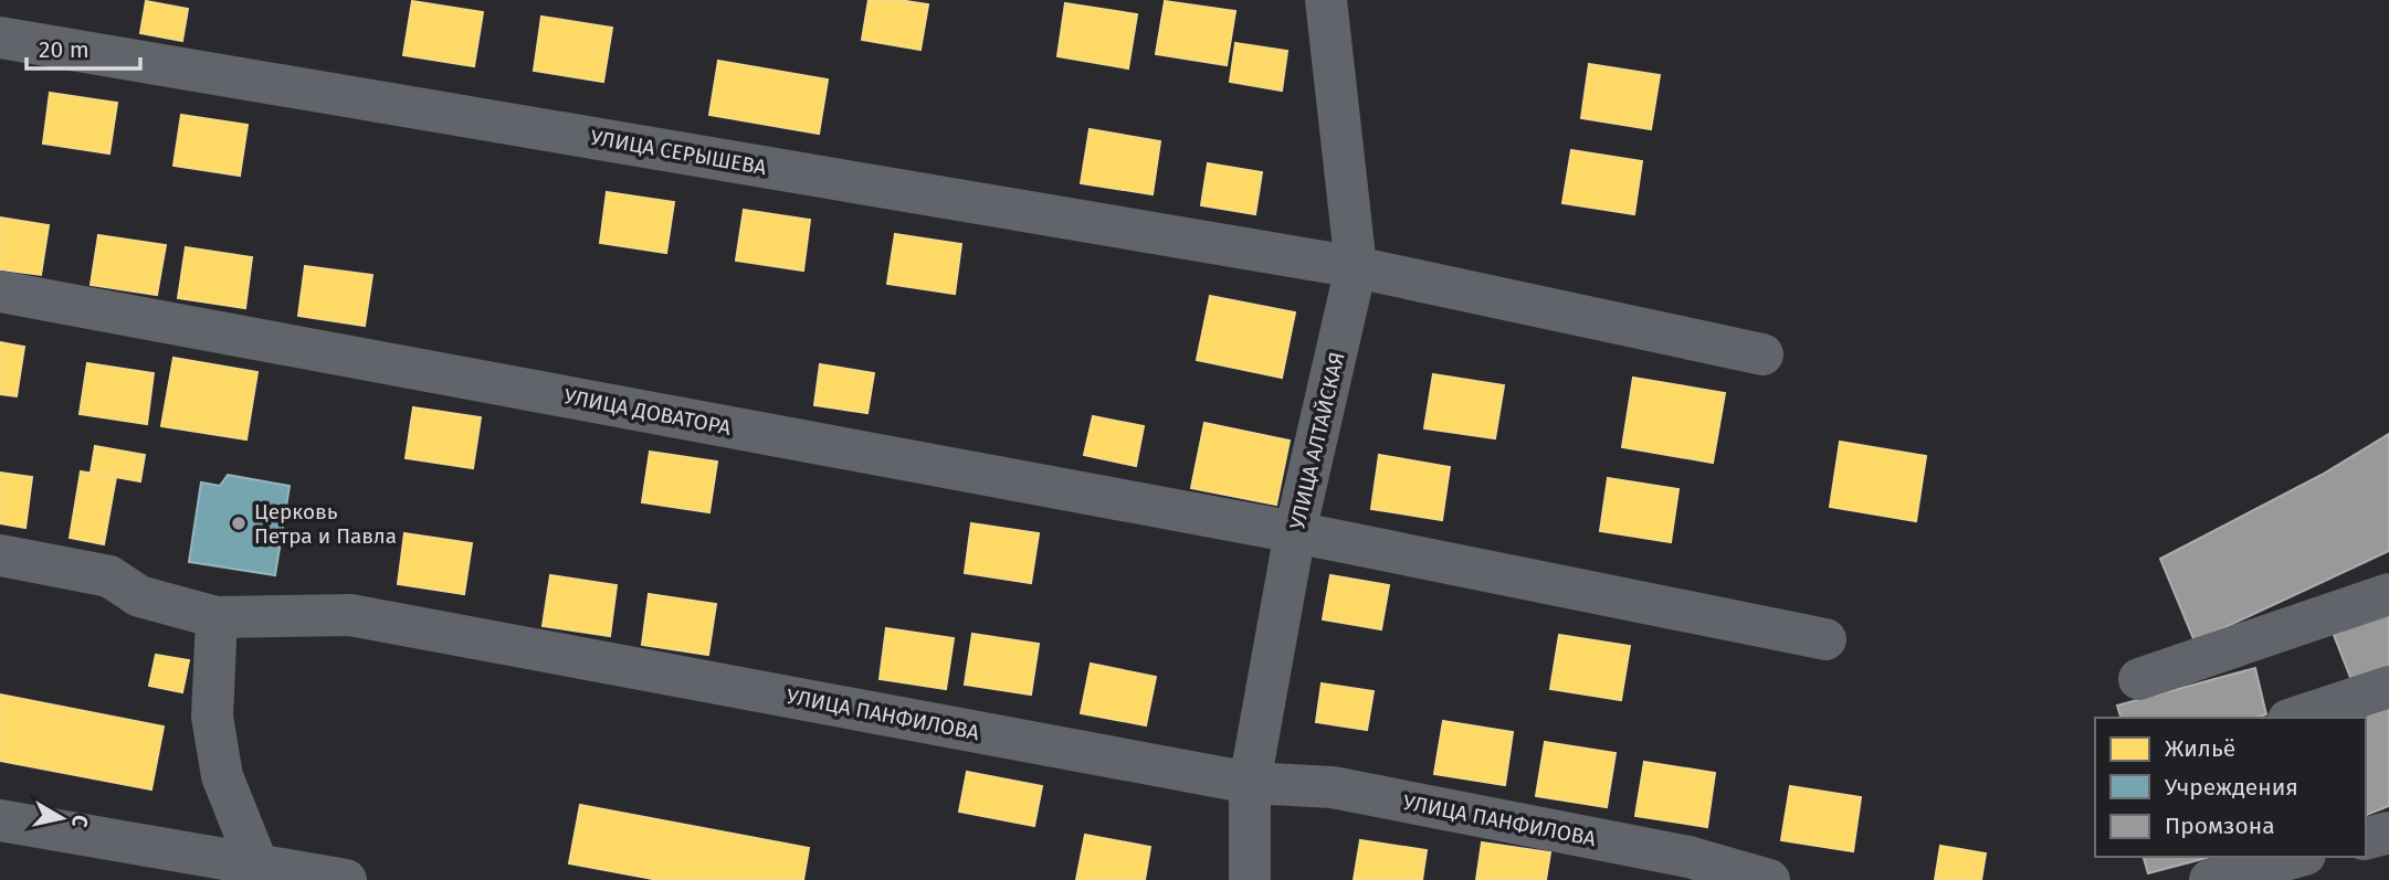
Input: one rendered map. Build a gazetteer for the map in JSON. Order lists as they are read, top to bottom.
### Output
{
  "streets": {
    "street": [
      "УЛИЦА СЕРЫШЕВА",
      "УЛИЦА ДОВАТОРА",
      "УЛИЦА АЛТАЙСКАЯ",
      "УЛИЦА ПАНФИЛОВА"
    ]
  },
  "crossings": [
    ["УЛИЦА СЕРЫШЕВА", "УЛИЦА АЛТАЙСКАЯ"],
    ["УЛИЦА ДОВАТОРА", "УЛИЦА АЛТАЙСКАЯ"],
    ["УЛИЦА АЛТАЙСКАЯ", "УЛИЦА ПАНФИЛОВА"]
  ],
  "places": ["Церковь Петра и Павла"],
  "legend": ["Жильё", "Учреждения", "Промзона"],
  "scale_bar": "20 m",
  "north": "right"
}
